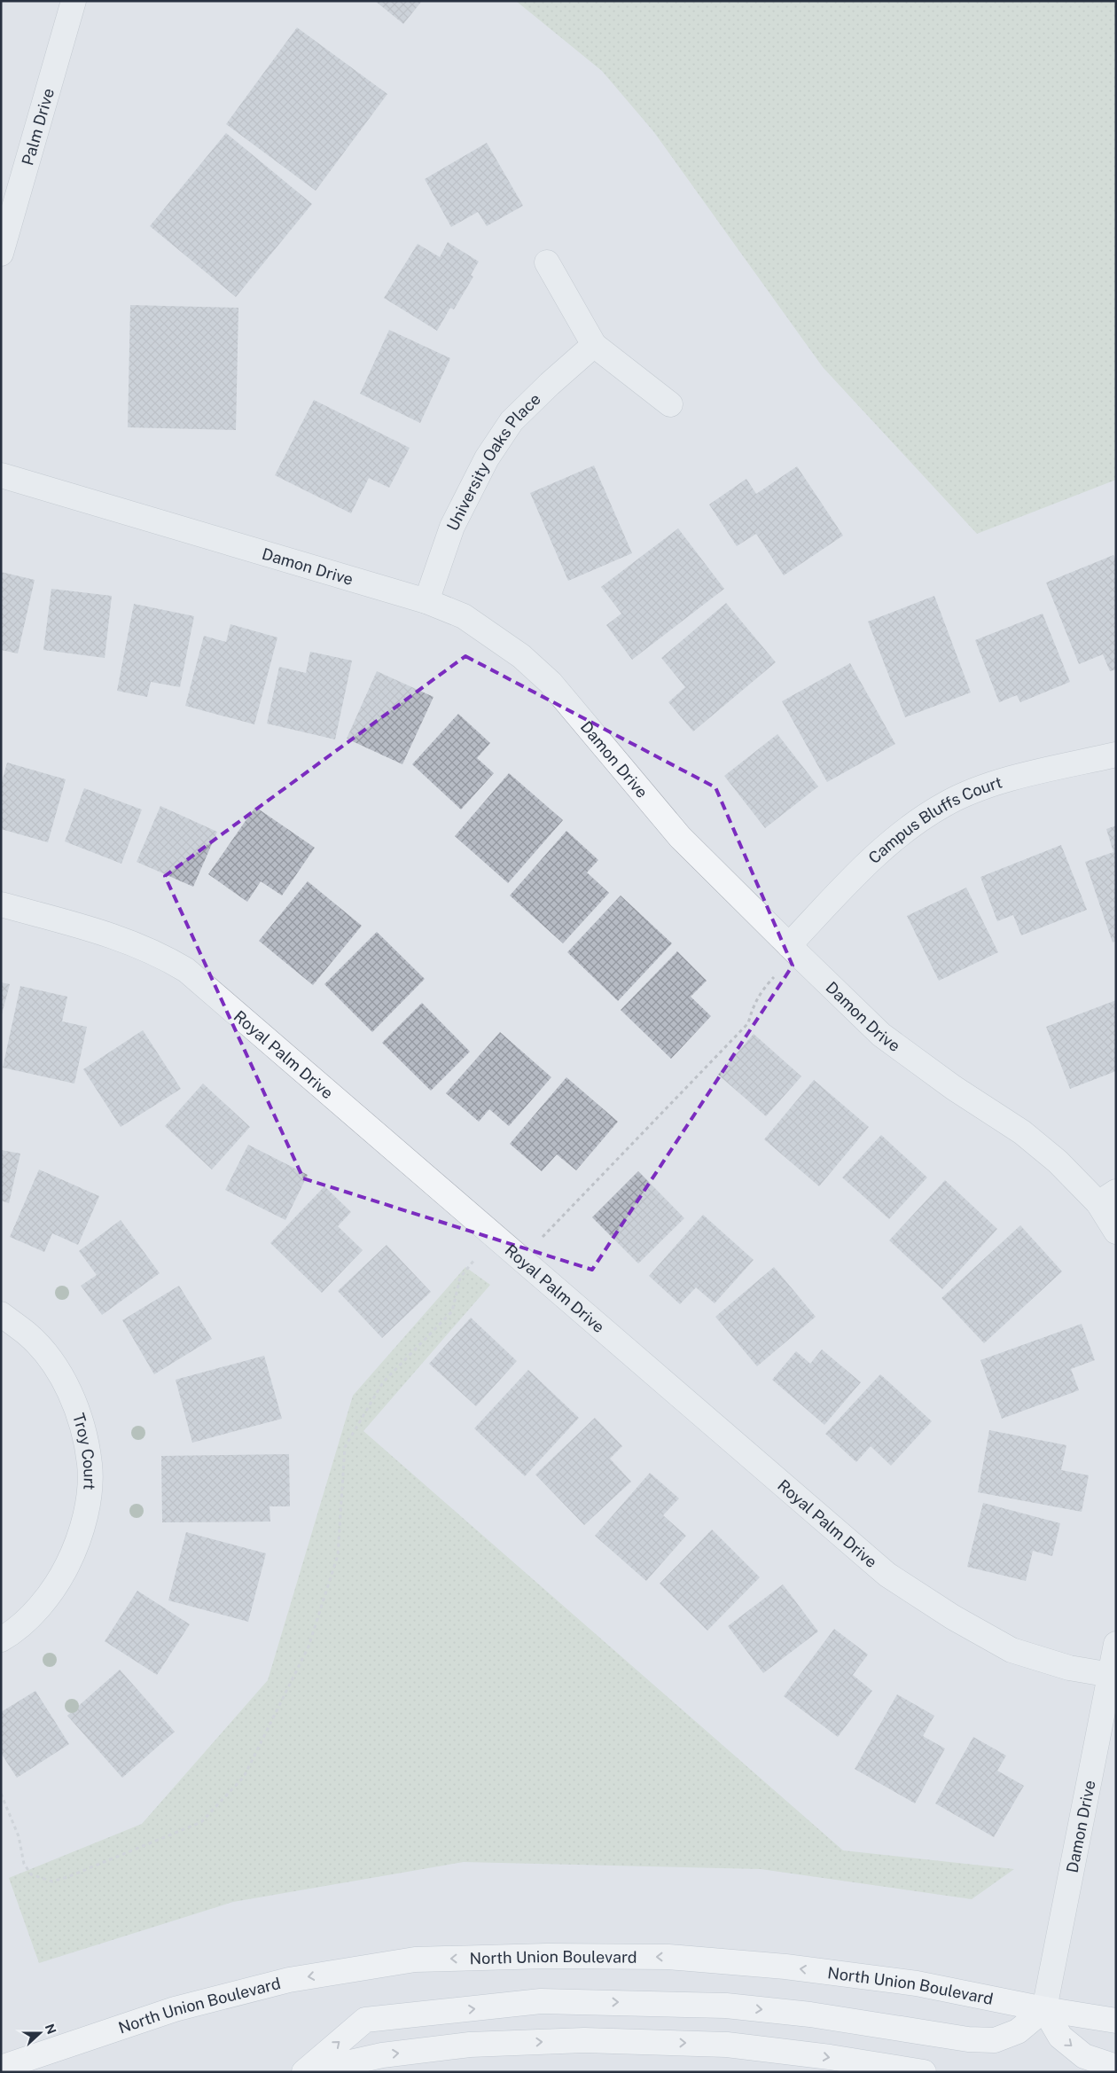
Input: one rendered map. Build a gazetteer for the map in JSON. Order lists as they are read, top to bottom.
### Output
{
  "streets": {
    "main road": ["North Union Boulevard"],
    "street": [
      "Palm Drive",
      "University Oaks Place",
      "Damon Drive",
      "Campus Bluffs Court",
      "Royal Palm Drive",
      "Troy Court"
    ]
  },
  "crossings": [
    ["University Oaks Place", "Damon Drive"],
    ["Damon Drive", "Campus Bluffs Court"],
    ["Damon Drive", "Royal Palm Drive"],
    ["Damon Drive", "North Union Boulevard"]
  ],
  "north": "right"
}
